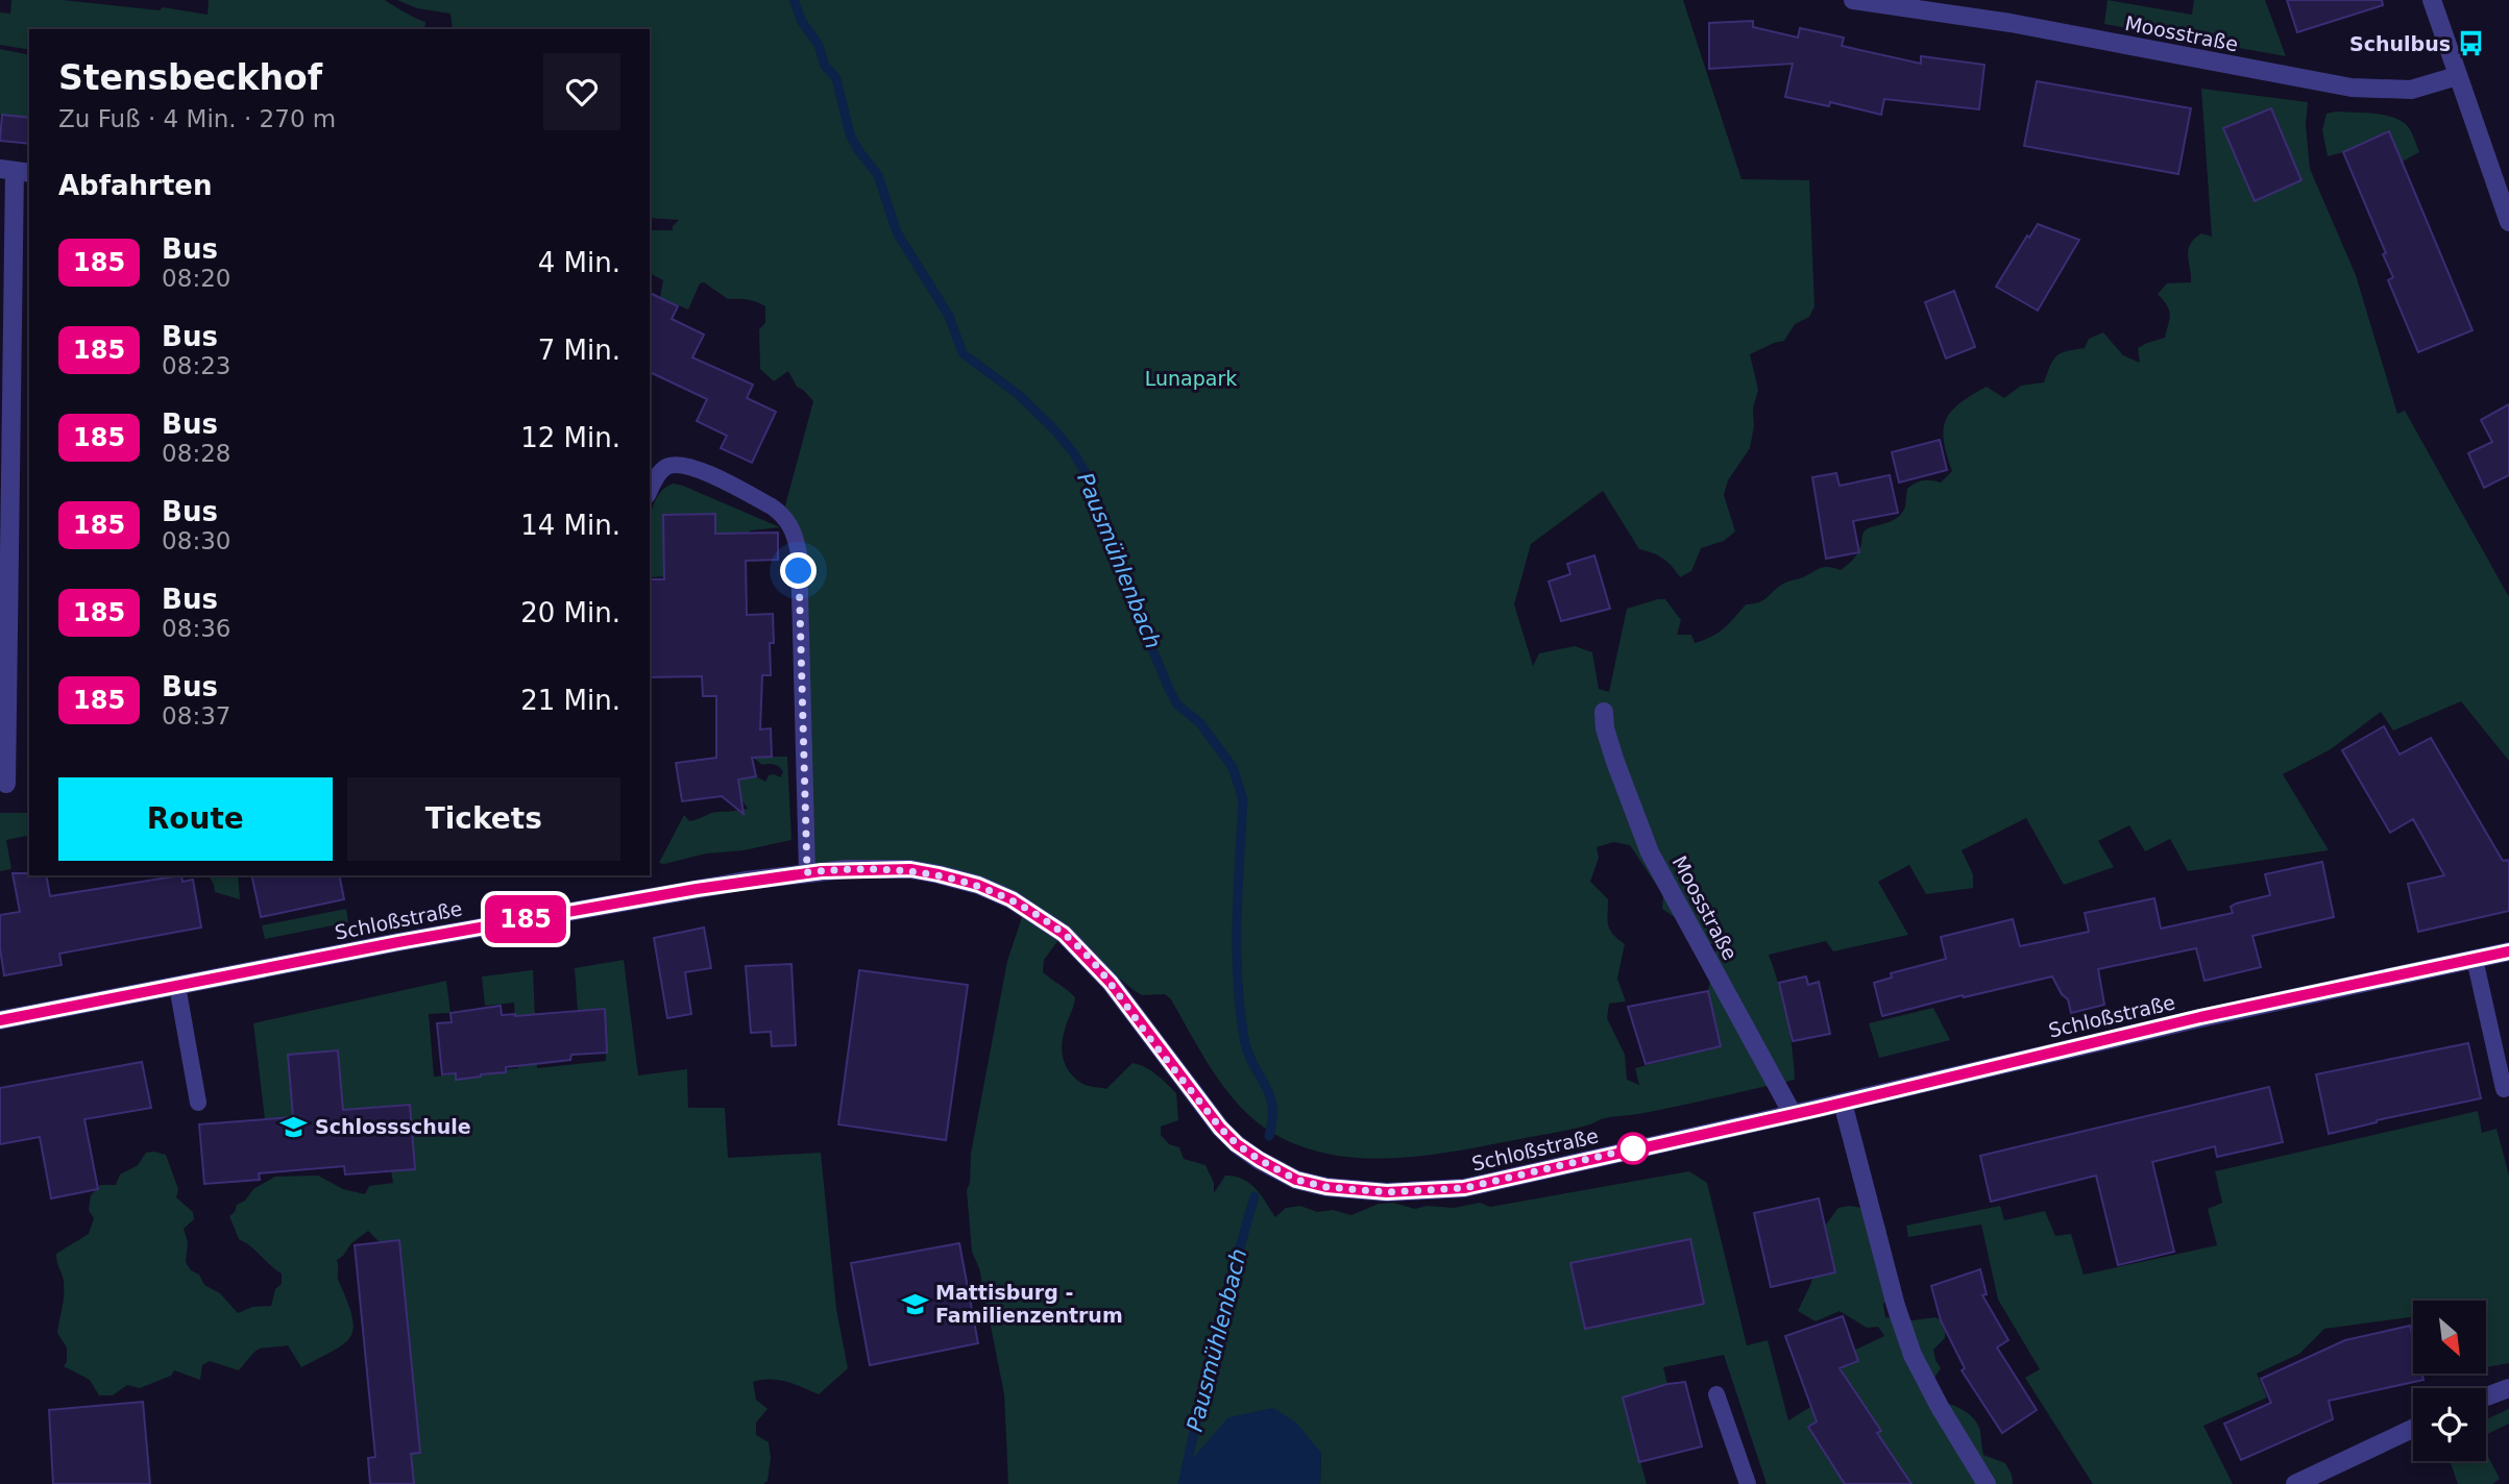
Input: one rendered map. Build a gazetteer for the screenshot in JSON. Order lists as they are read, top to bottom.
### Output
{
  "streets": {
    "street": ["Moosstraße", "Schloßstraße"]
  },
  "crossings": [
    ["Moosstraße", "Schloßstraße"]
  ],
  "water": ["Pausmühlenbach"],
  "parks": ["Lunapark"],
  "places": {
    "bus stop": ["Schulbus"],
    "school or university": ["Schlossschule", "Mattisburg - Familienzentrum"]
  },
  "lines": ["bus line 185"],
  "north": "bottom right",
  "page": {
    "on_map": "185",
    "heading": [
      ["Stensbeckhof", "Zu Fuß · 4 Min. · 270 m"],
      "Abfahrten"
    ],
    "list": [
      {
        "mark": "185",
        "name": "Bus",
        "note": "08:20",
        "value": "4 Min."
      },
      {
        "mark": "185",
        "name": "Bus",
        "note": "08:23",
        "value": "7 Min."
      },
      {
        "mark": "185",
        "name": "Bus",
        "note": "08:28",
        "value": "12 Min."
      },
      {
        "mark": "185",
        "name": "Bus",
        "note": "08:30",
        "value": "14 Min."
      },
      {
        "mark": "185",
        "name": "Bus",
        "note": "08:36",
        "value": "20 Min."
      },
      {
        "mark": "185",
        "name": "Bus",
        "note": "08:37",
        "value": "21 Min."
      }
    ],
    "buttons": ["Route", "Tickets"]
  }
}
